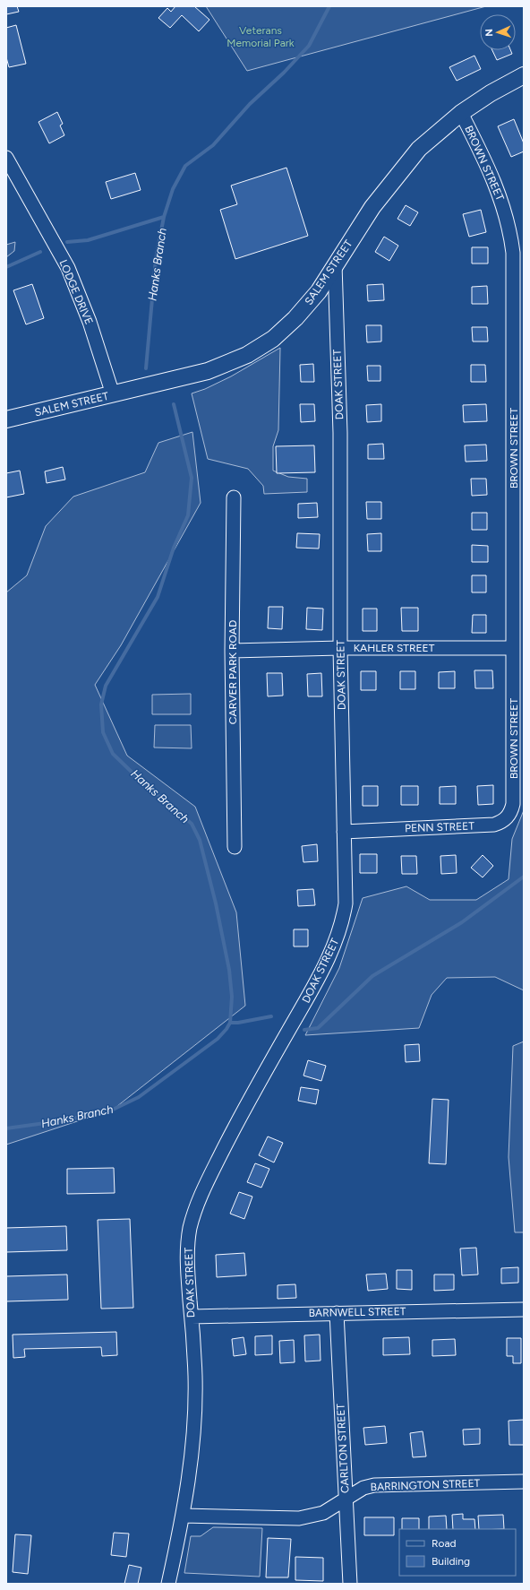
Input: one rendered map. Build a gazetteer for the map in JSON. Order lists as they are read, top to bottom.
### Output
{
  "streets": {
    "main road": ["SALEM STREET"],
    "street": [
      "BROWN STREET",
      "LODGE DRIVE",
      "DOAK STREET",
      "KAHLER STREET",
      "CARVER PARK ROAD",
      "PENN STREET",
      "BARNWELL STREET",
      "CARLTON STREET",
      "BARRINGTON STREET"
    ]
  },
  "crossings": [
    ["BROWN STREET", "SALEM STREET"],
    ["BROWN STREET", "KAHLER STREET"],
    ["BROWN STREET", "PENN STREET"],
    ["SALEM STREET", "LODGE DRIVE"],
    ["SALEM STREET", "DOAK STREET"],
    ["DOAK STREET", "KAHLER STREET"],
    ["DOAK STREET", "PENN STREET"],
    ["DOAK STREET", "BARNWELL STREET"],
    ["DOAK STREET", "BARRINGTON STREET"],
    ["KAHLER STREET", "CARVER PARK ROAD"],
    ["BARNWELL STREET", "CARLTON STREET"],
    ["CARLTON STREET", "BARRINGTON STREET"]
  ],
  "water": ["Hanks Branch"],
  "parks": ["Veterans Memorial Park"],
  "legend": ["Road", "Building"],
  "north": "left"
}
